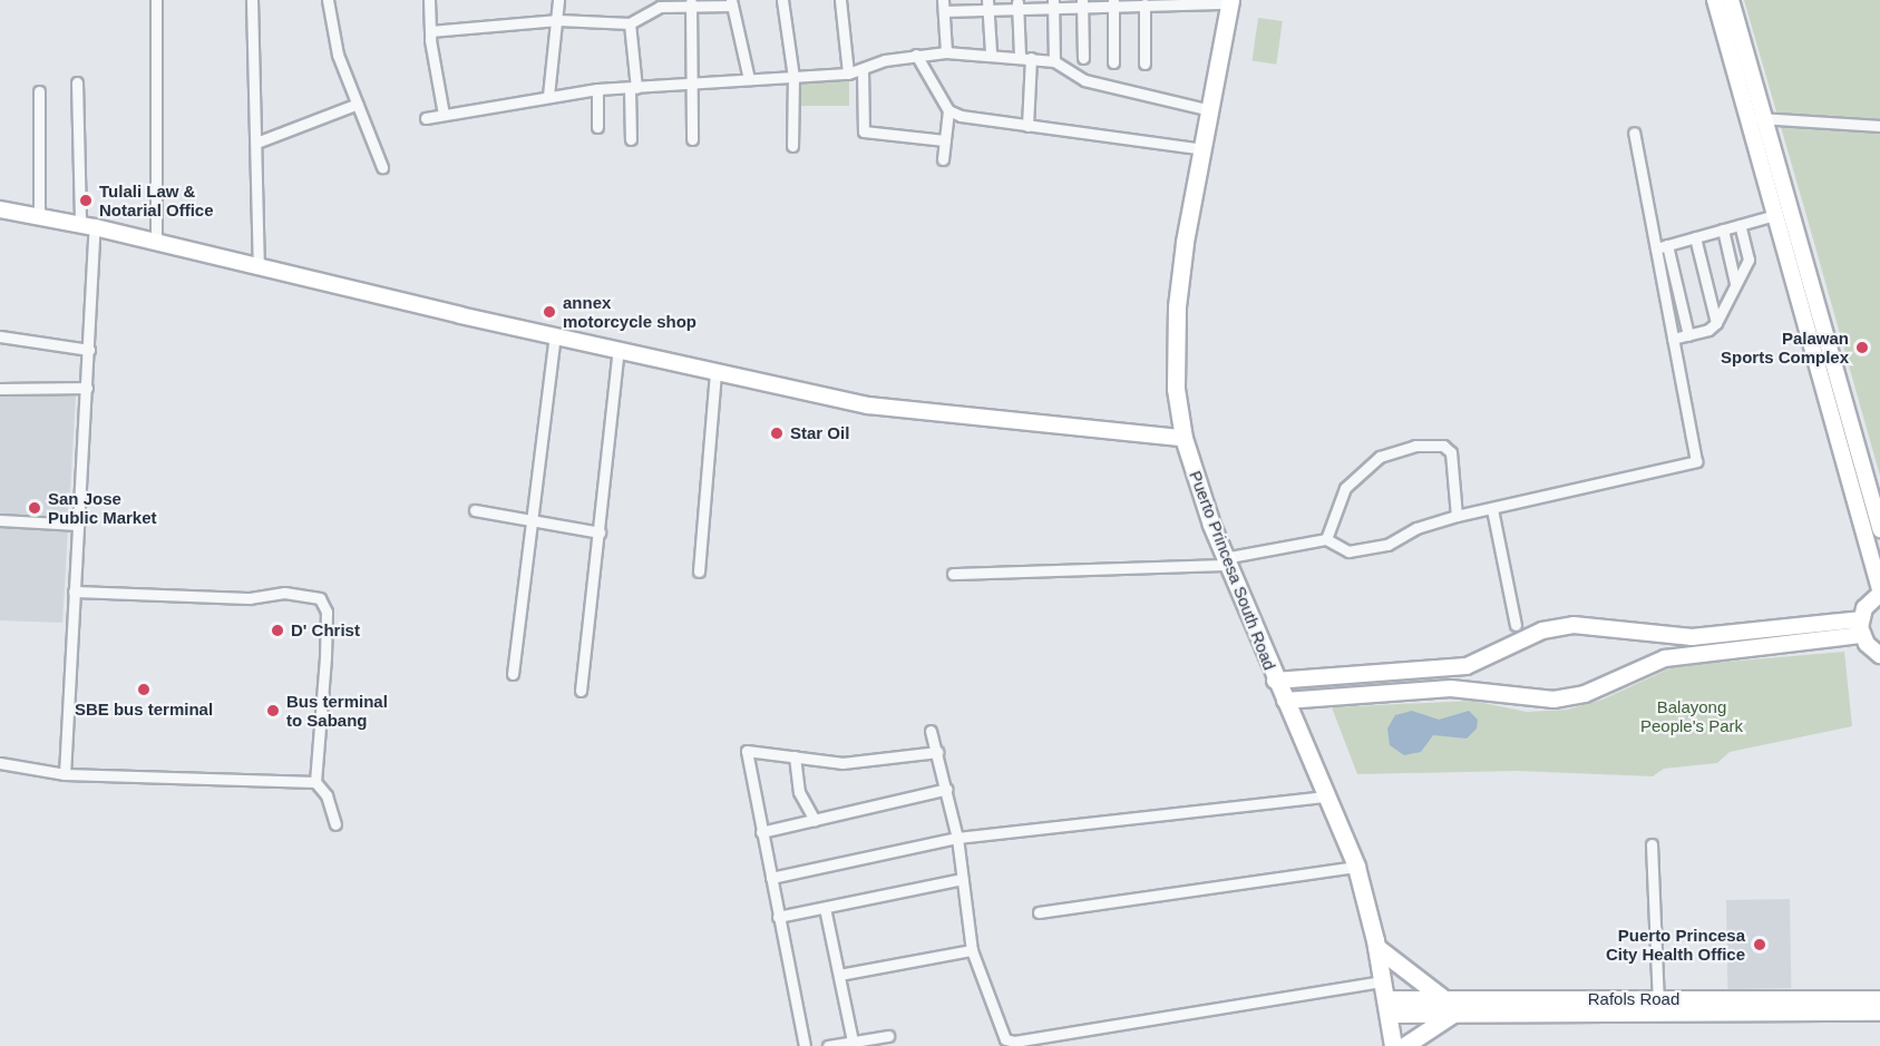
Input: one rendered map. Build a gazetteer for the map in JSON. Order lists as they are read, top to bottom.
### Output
{
  "streets": {
    "main road": ["Puerto Princesa South Road"],
    "street": ["Rafols Road"]
  },
  "crossings": [
    ["Puerto Princesa South Road", "Rafols Road"]
  ],
  "parks": ["Balayong People's Park"],
  "places": [
    "Tulali Law & Notarial Office",
    "annex motorcycle shop",
    "Palawan Sports Complex",
    "Star Oil",
    "San Jose Public Market",
    "D' Christ",
    "SBE bus terminal",
    "Bus terminal to Sabang",
    "Puerto Princesa City Health Office"
  ]
}
